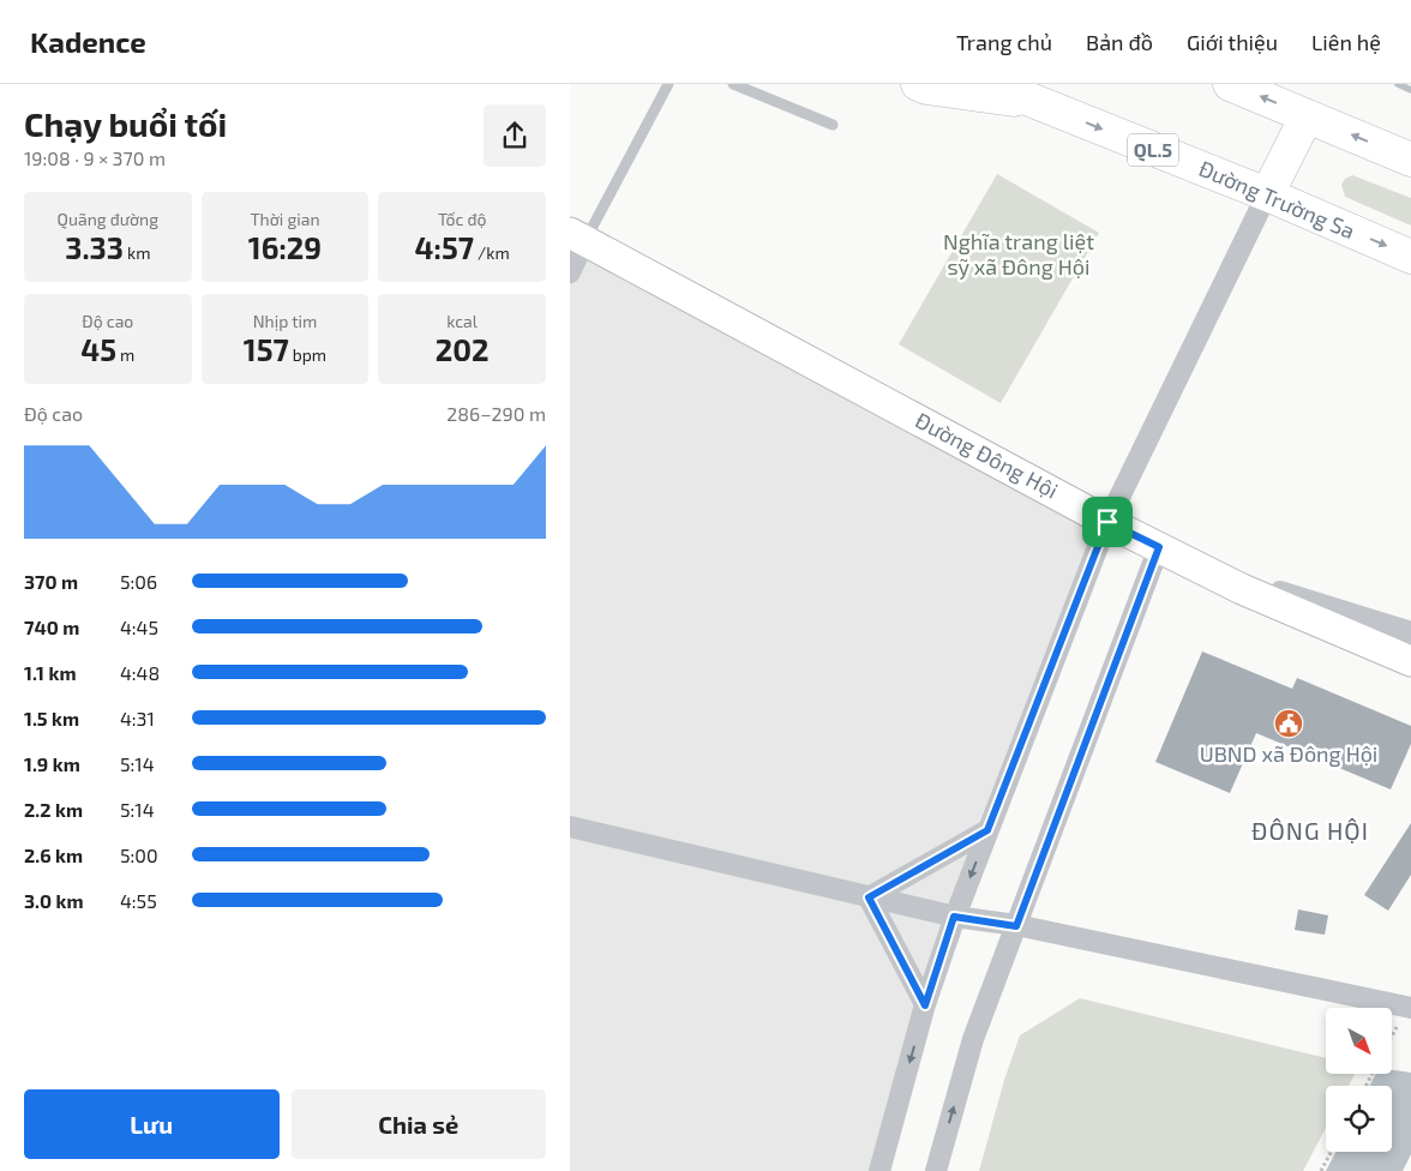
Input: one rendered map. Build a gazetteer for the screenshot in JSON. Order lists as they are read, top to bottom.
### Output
{
  "streets": {
    "highway": ["QL.5", "Đường Trường Sa"],
    "street": ["Đường Đông Hội"]
  },
  "districts": ["ĐÔNG HỘI"],
  "parks": ["Nghĩa trang liệt sỹ xã Đông Hội"],
  "places": {
    "public building": ["UBND xã Đông Hội"]
  },
  "north": "bottom right",
  "page": {
    "header": "Kadence",
    "nav": [
      "Trang chủ",
      "Bản đồ",
      "Giới thiệu",
      "Liên hệ"
    ],
    "heading": ["Chạy buổi tối", "19:08 · 9 × 370 m"],
    "stats": [
      ["Quãng đường", "3.33 km"],
      ["Thời gian", "16:29"],
      ["Tốc độ", "4:57 /km"],
      ["Độ cao", "45 m"],
      ["Nhịp tim", "157 bpm"],
      ["kcal", "202"]
    ],
    "chart": ["Độ cao", "286–290 m"],
    "list": [
      {
        "name": "370 m",
        "note": "5:06"
      },
      {
        "name": "740 m",
        "note": "4:45"
      },
      {
        "name": "1.1 km",
        "note": "4:48"
      },
      {
        "name": "1.5 km",
        "note": "4:31"
      },
      {
        "name": "1.9 km",
        "note": "5:14"
      },
      {
        "name": "2.2 km",
        "note": "5:14"
      },
      {
        "name": "2.6 km",
        "note": "5:00"
      },
      {
        "name": "3.0 km",
        "note": "4:55"
      }
    ],
    "buttons": ["Lưu", "Chia sẻ"]
  }
}
